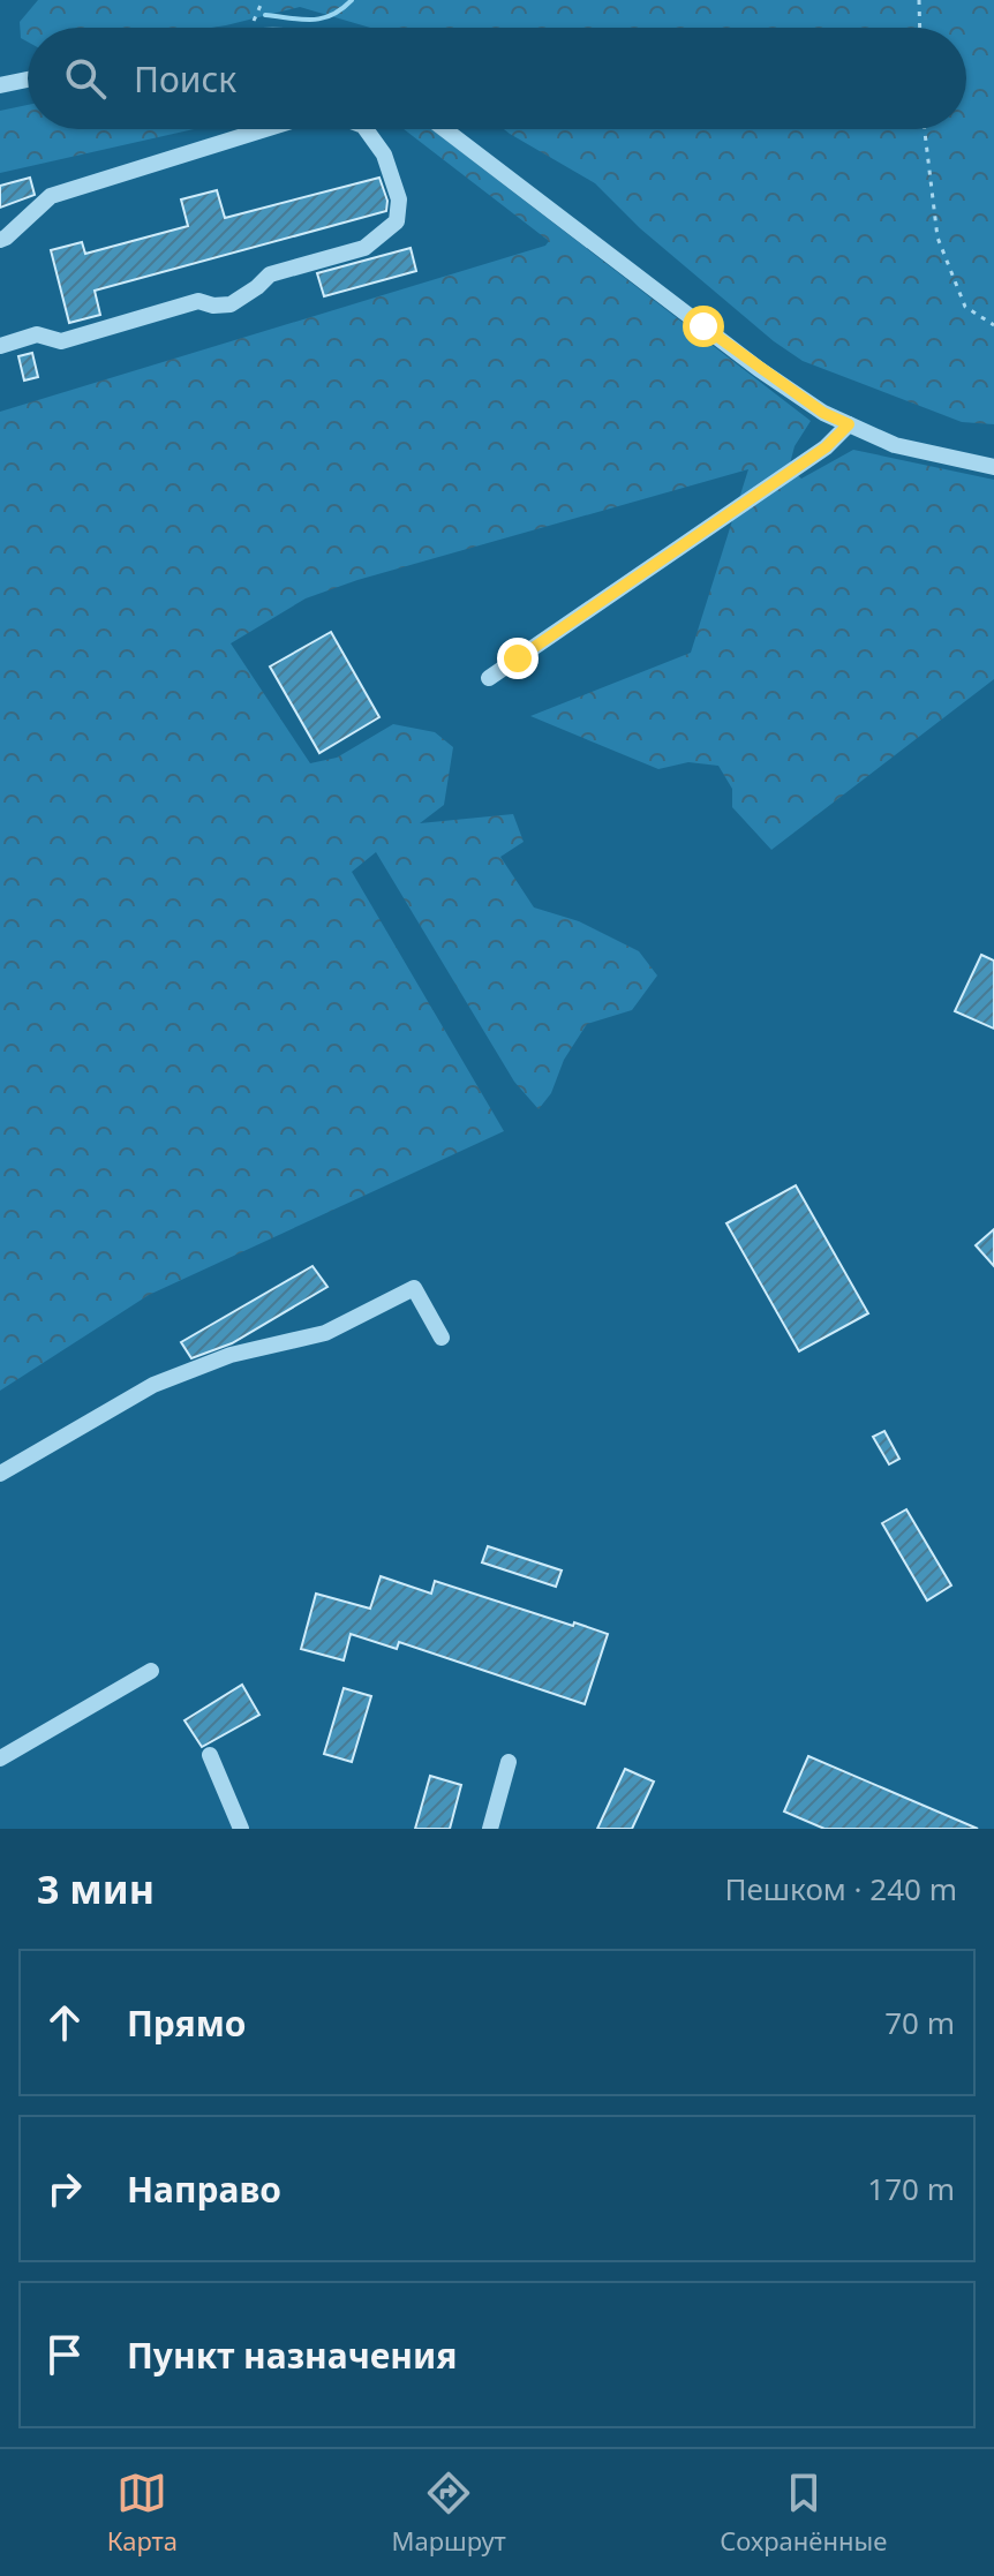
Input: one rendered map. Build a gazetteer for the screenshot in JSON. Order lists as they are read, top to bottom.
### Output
{
  "page": {
    "search": "Поиск",
    "heading": ["3 мин", "Пешком · 240 m"],
    "list": [
      ["Прямо", "70 m"],
      ["Направо", "170 m"],
      "Пункт назначения"
    ],
    "nav": ["Карта", "Маршрут", "Сохранённые"]
  }
}
